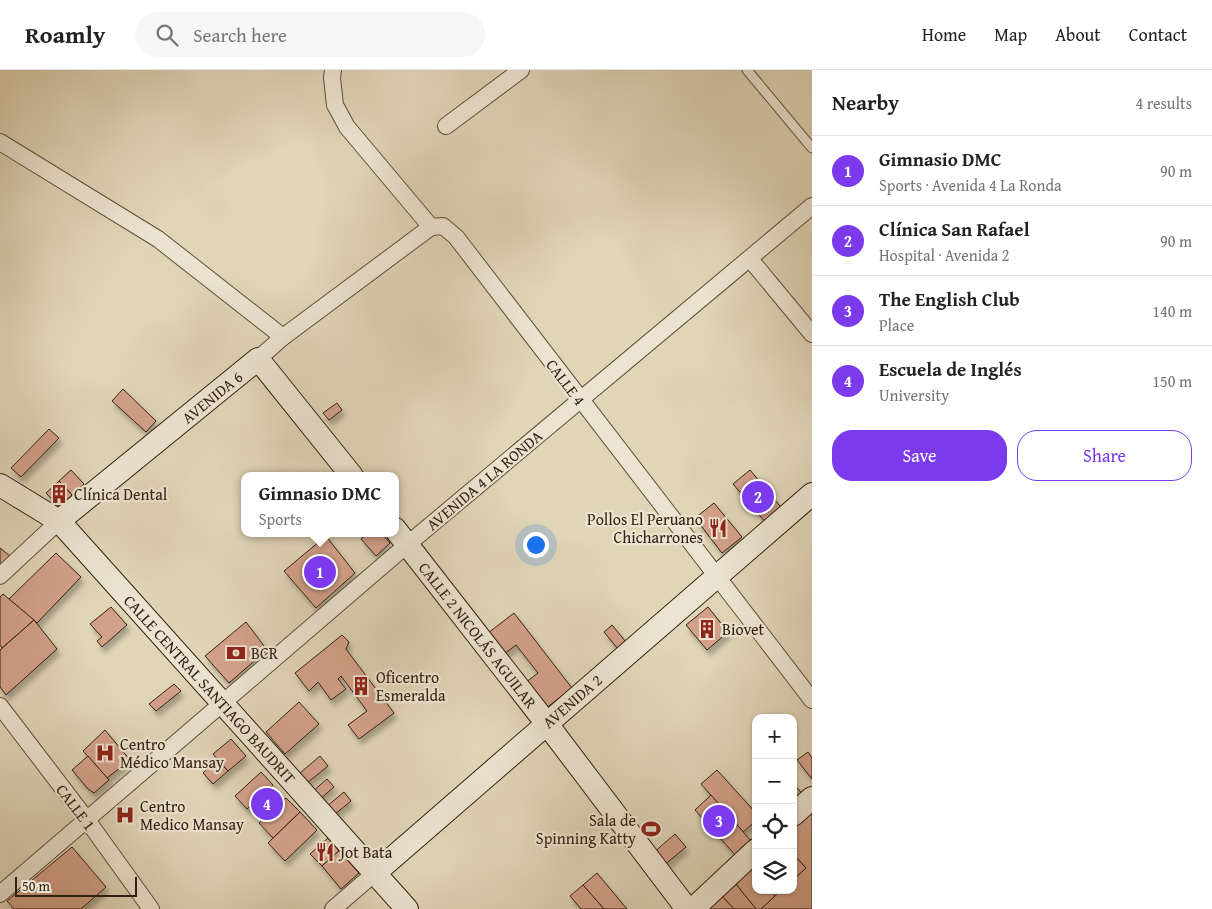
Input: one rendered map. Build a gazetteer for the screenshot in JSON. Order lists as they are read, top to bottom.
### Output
{
  "streets": {
    "main road": [
      "AVENIDA 6",
      "CALLE 2 NICOLÁS AGUILAR",
      "CALLE CENTRAL SANTIAGO BAUDRIT",
      "AVENIDA 2"
    ],
    "street": ["CALLE 4", "AVENIDA 4 LA RONDA", "CALLE 1"]
  },
  "crossings": [
    ["CALLE 4", "AVENIDA 6"],
    ["CALLE 4", "AVENIDA 4 LA RONDA"],
    ["CALLE 4", "AVENIDA 2"],
    ["AVENIDA 6", "CALLE CENTRAL SANTIAGO BAUDRIT"],
    ["AVENIDA 4 LA RONDA", "CALLE 2 NICOLÁS AGUILAR"],
    ["AVENIDA 4 LA RONDA", "CALLE CENTRAL SANTIAGO BAUDRIT"],
    ["AVENIDA 4 LA RONDA", "CALLE 1"],
    ["CALLE 2 NICOLÁS AGUILAR", "AVENIDA 2"],
    ["CALLE CENTRAL SANTIAGO BAUDRIT", "AVENIDA 2"]
  ],
  "places": {
    "building": ["Clínica Dental", "Biovet", "Oficentro Esmeralda"],
    "restaurant": ["Pollos El Peruano Chicharrones", "Jot Bata"],
    "bank": ["BCR"],
    "hospital": ["Centro Médico Mansay", "Centro Medico Mansay"],
    "sports": ["Sala de Spinning Katty"]
  },
  "scale_bar": "50 m",
  "page": {
    "header": "Roamly",
    "search": "Search here",
    "nav": [
      "Home",
      "Map",
      "About",
      "Contact"
    ],
    "heading": ["Nearby", "4 results"],
    "list": [
      {
        "mark": "1",
        "name": "Gimnasio DMC",
        "note": "Sports · Avenida 4 La Ronda",
        "value": "90 m"
      },
      {
        "mark": "2",
        "name": "Clínica San Rafael",
        "note": "Hospital · Avenida 2",
        "value": "90 m"
      },
      {
        "mark": "3",
        "name": "The English Club",
        "note": "Place",
        "value": "140 m"
      },
      {
        "mark": "4",
        "name": "Escuela de Inglés",
        "note": "University",
        "value": "150 m"
      }
    ],
    "buttons": ["Save", "Share"],
    "popup": ["Gimnasio DMC", "Sports"],
    "pins": [
      "2",
      "1",
      "4",
      "3"
    ],
    "map_buttons": ["+", "−"],
    "scale": "50 m"
  }
}
